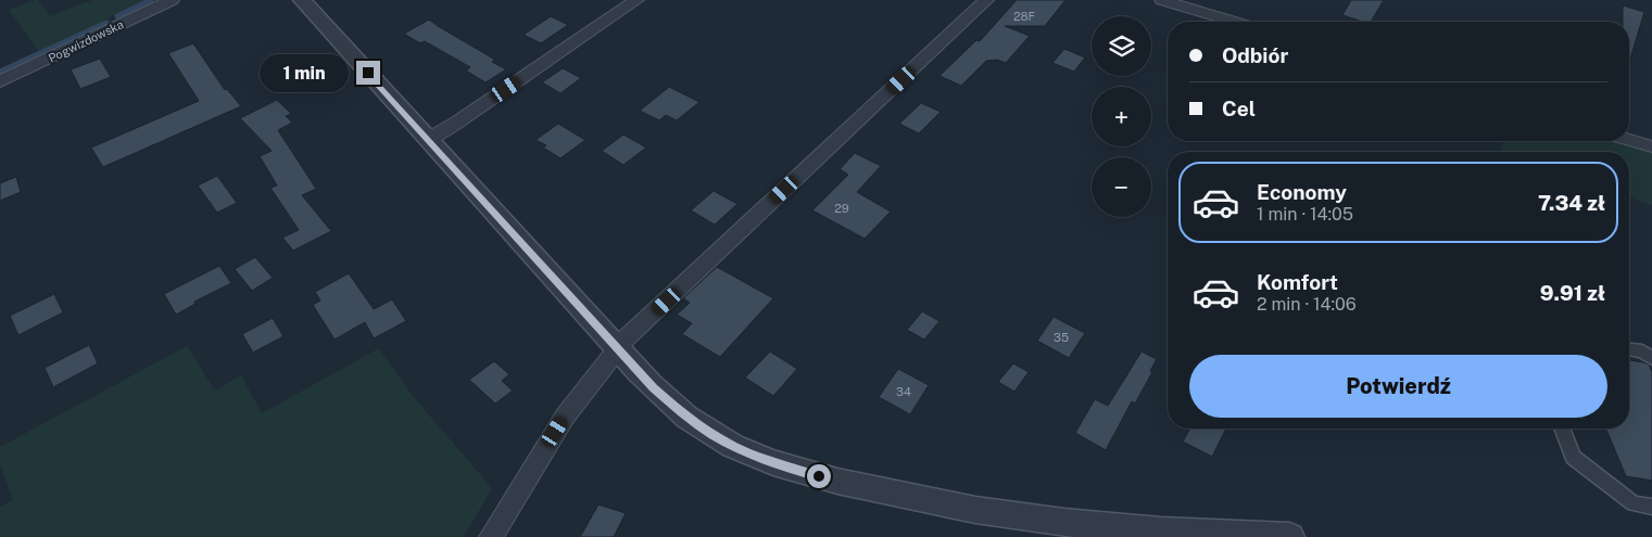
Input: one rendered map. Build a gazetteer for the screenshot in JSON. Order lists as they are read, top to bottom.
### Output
{
  "streets": {
    "street": ["Pogwizdowska"]
  },
  "house_numbers": [
    "28F",
    "29",
    "35",
    "34"
  ],
  "page": {
    "map_buttons": ["+", "−"],
    "banner": ["Odbiór", "Cel"],
    "bubble": "1 min",
    "list": [
      {
        "name": "Economy",
        "note": "1 min · 14:05",
        "value": "7.34 zł"
      },
      {
        "name": "Komfort",
        "note": "2 min · 14:06",
        "value": "9.91 zł"
      }
    ],
    "buttons": "Potwierdź"
  }
}
